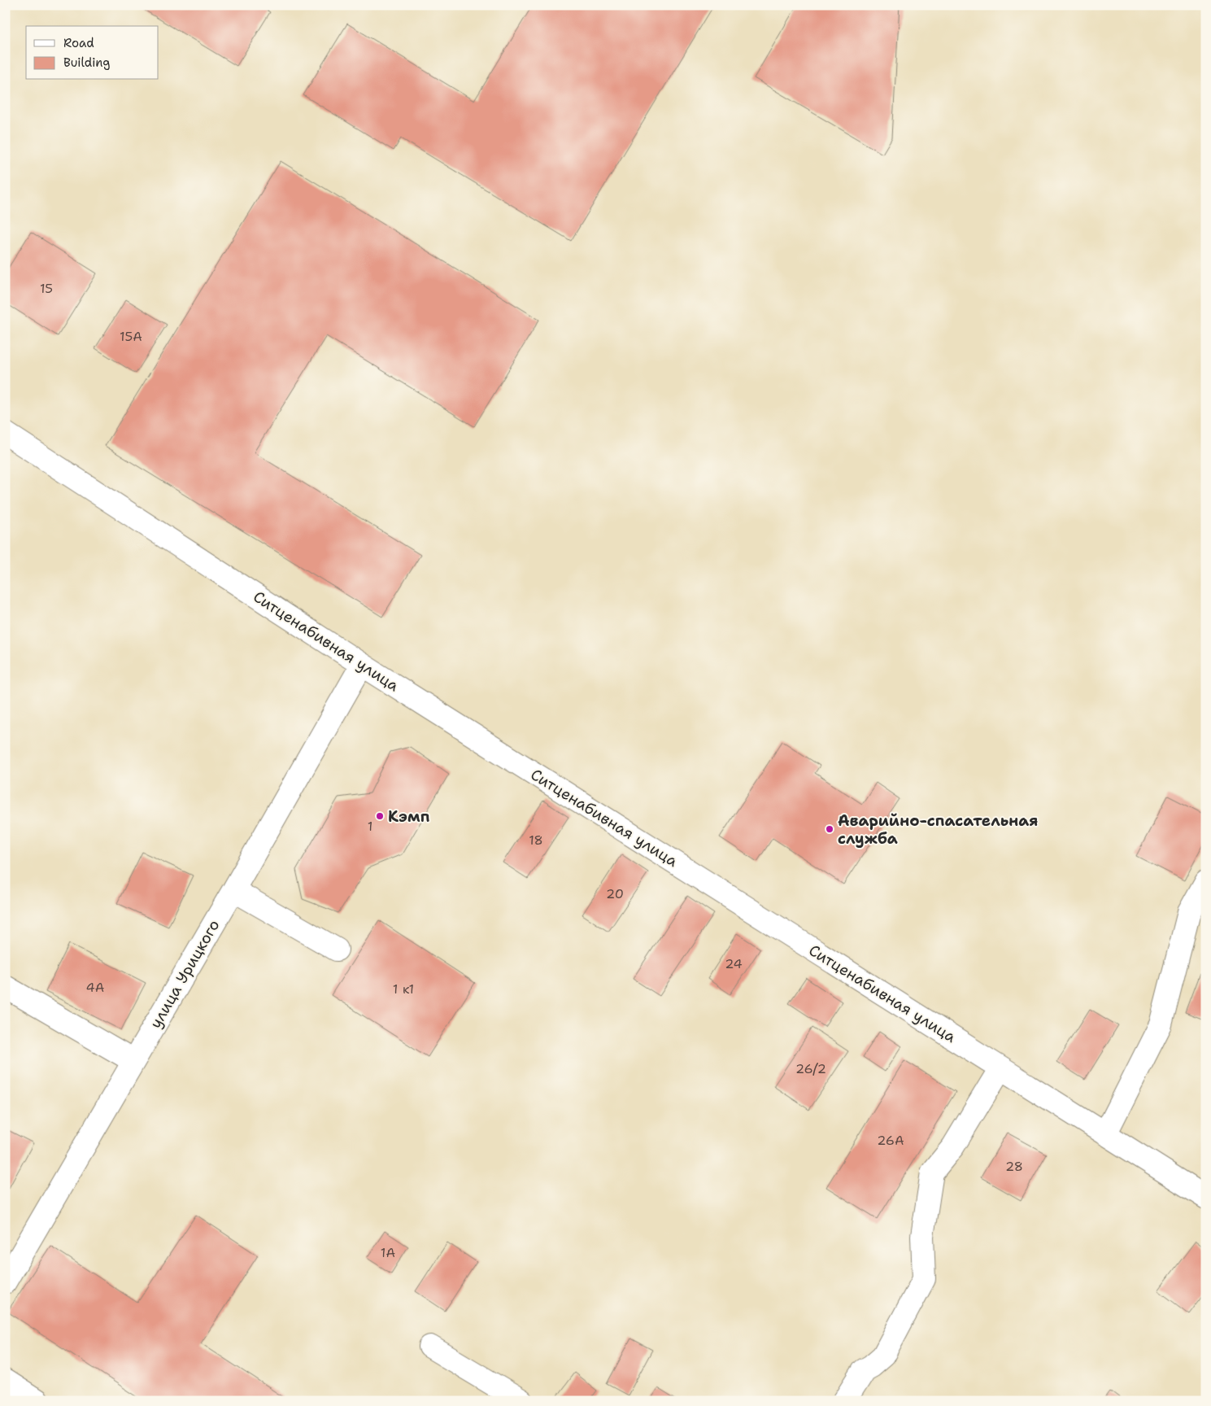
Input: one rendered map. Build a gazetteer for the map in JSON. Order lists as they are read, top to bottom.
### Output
{
  "streets": {
    "street": ["Ситценабивная улица", "улица Урицкого"]
  },
  "crossings": [
    ["Ситценабивная улица", "улица Урицкого"]
  ],
  "places": ["Кэмп", "Аварийно-спасательная служба"],
  "house_numbers": [
    "15",
    "15А",
    "1",
    "18",
    "20",
    "24",
    "4А",
    "1 к1",
    "26/2",
    "26А",
    "28",
    "1А"
  ],
  "legend": ["Road", "Building"]
}
